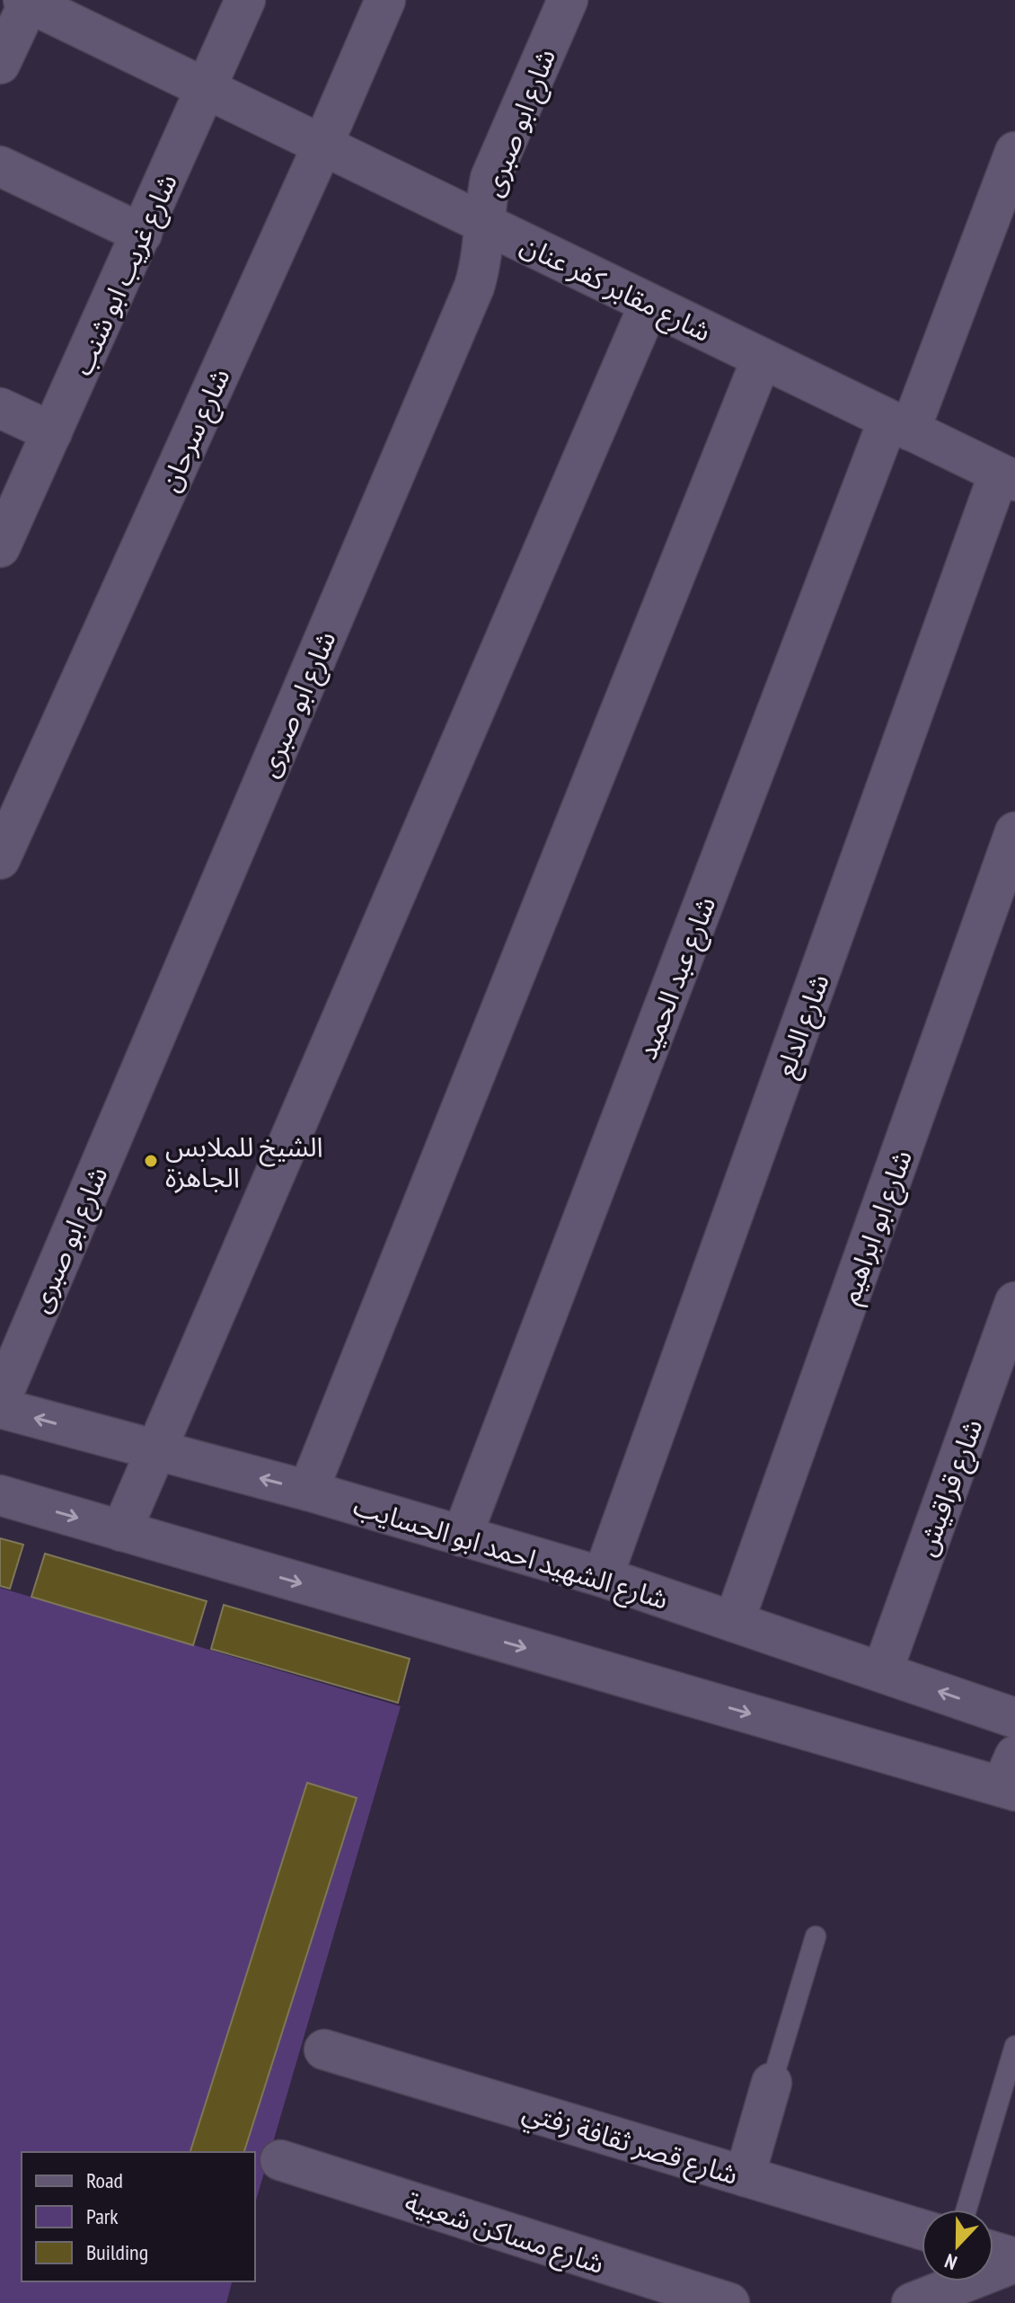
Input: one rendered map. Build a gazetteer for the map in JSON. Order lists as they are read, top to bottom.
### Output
{
  "streets": {
    "street": [
      "شارع ابو صبرى",
      "شارع غريب ابو شنب",
      "شارع مقابر كفر عنان",
      "شارع سرحان",
      "شارع عبد الحميد",
      "شارع الدلع",
      "شارع ابو ابراهيم",
      "شارع قراقيش",
      "شارع الشهيد احمد ابو الحسايب",
      "شارع قصر ثقافة زفتي",
      "شارع مساكن شعبية"
    ]
  },
  "crossings": [
    ["شارع ابو صبرى", "شارع مقابر كفر عنان"],
    ["شارع غريب ابو شنب", "شارع مقابر كفر عنان"],
    ["شارع مقابر كفر عنان", "شارع سرحان"],
    ["شارع مقابر كفر عنان", "شارع عبد الحميد"],
    ["شارع مقابر كفر عنان", "شارع الدلع"],
    ["شارع عبد الحميد", "شارع الشهيد احمد ابو الحسايب"],
    ["شارع الدلع", "شارع الشهيد احمد ابو الحسايب"],
    ["شارع ابو ابراهيم", "شارع الشهيد احمد ابو الحسايب"],
    ["شارع قراقيش", "شارع الشهيد احمد ابو الحسايب"]
  ],
  "places": ["الشيخ للملابس الجاهزة"],
  "legend": ["Road", "Park", "Building"],
  "north": "bottom"
}
